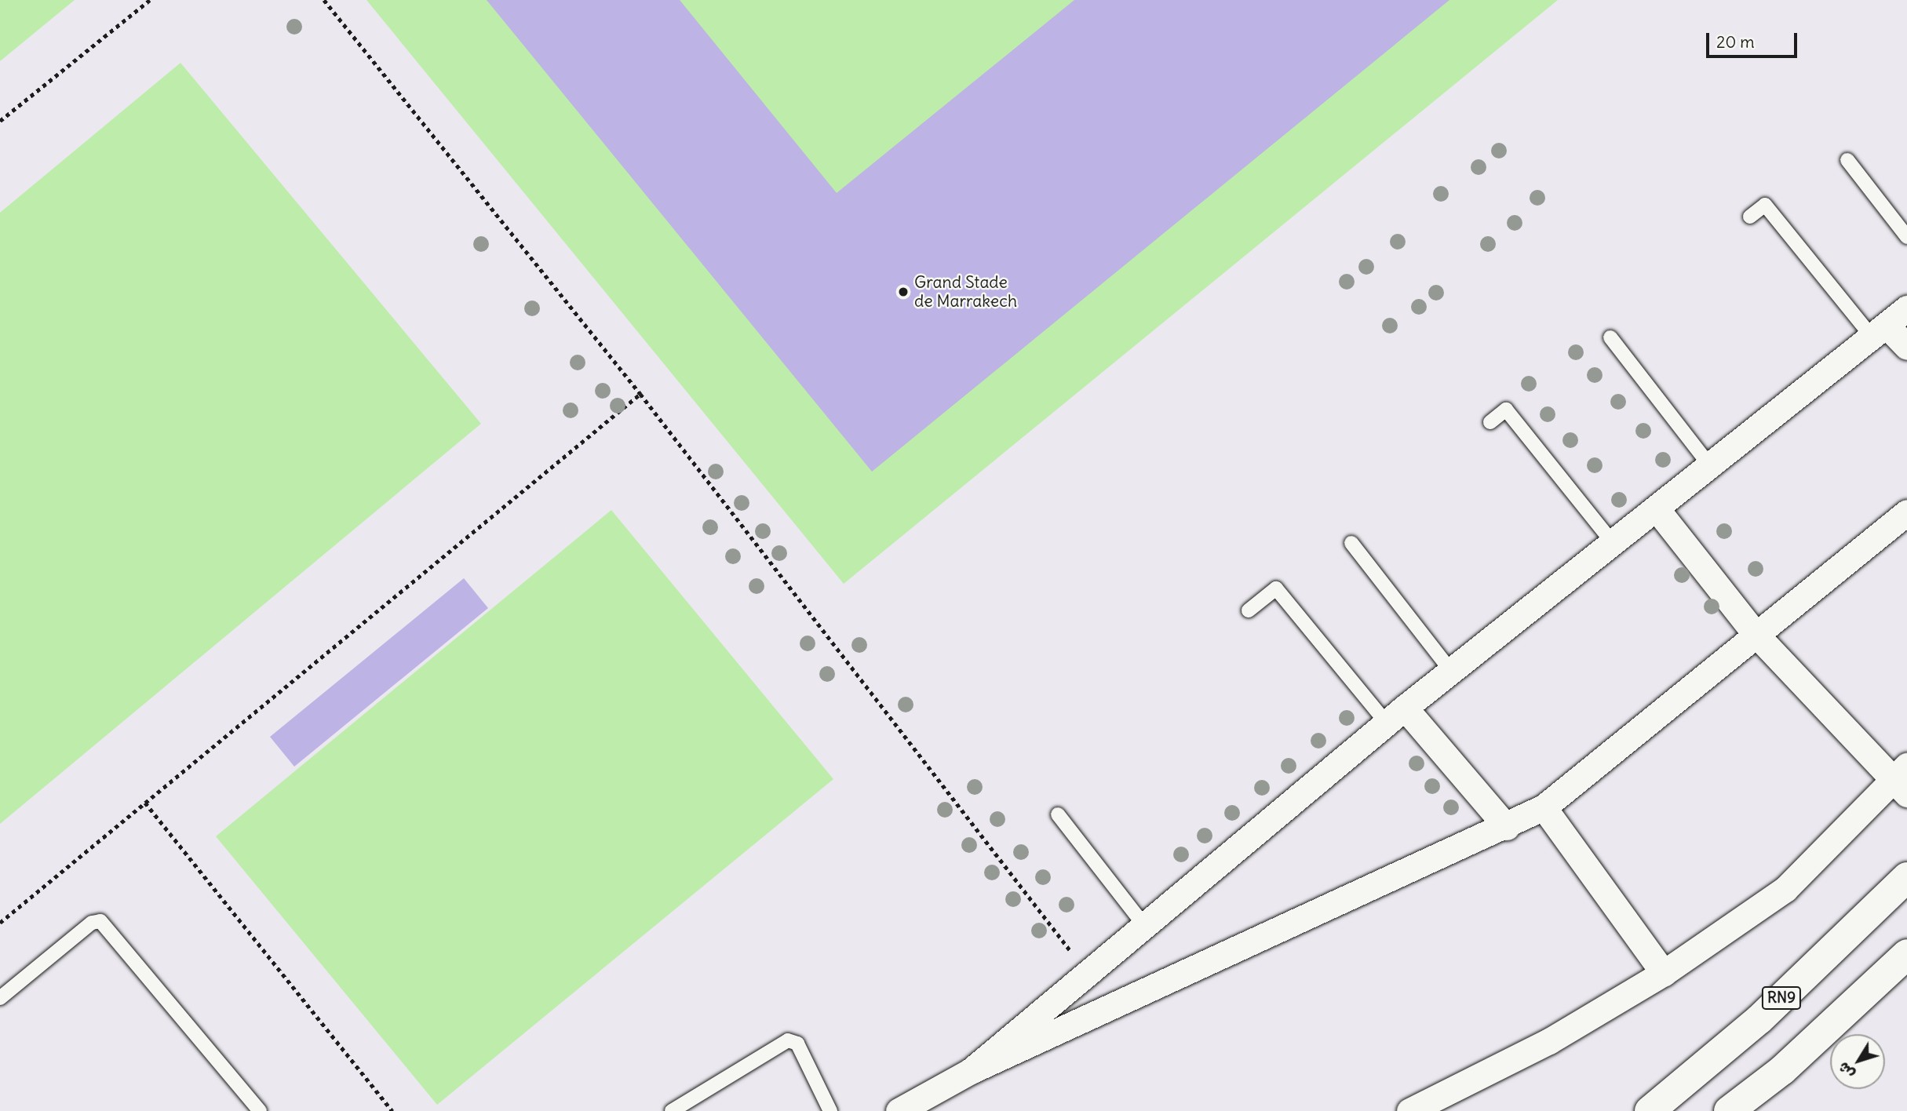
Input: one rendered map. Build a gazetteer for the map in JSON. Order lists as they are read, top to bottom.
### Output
{
  "streets": {
    "highway": ["RN9"]
  },
  "places": ["Grand Stade de Marrakech"],
  "scale_bar": "20 m",
  "north": "bottom left"
}
